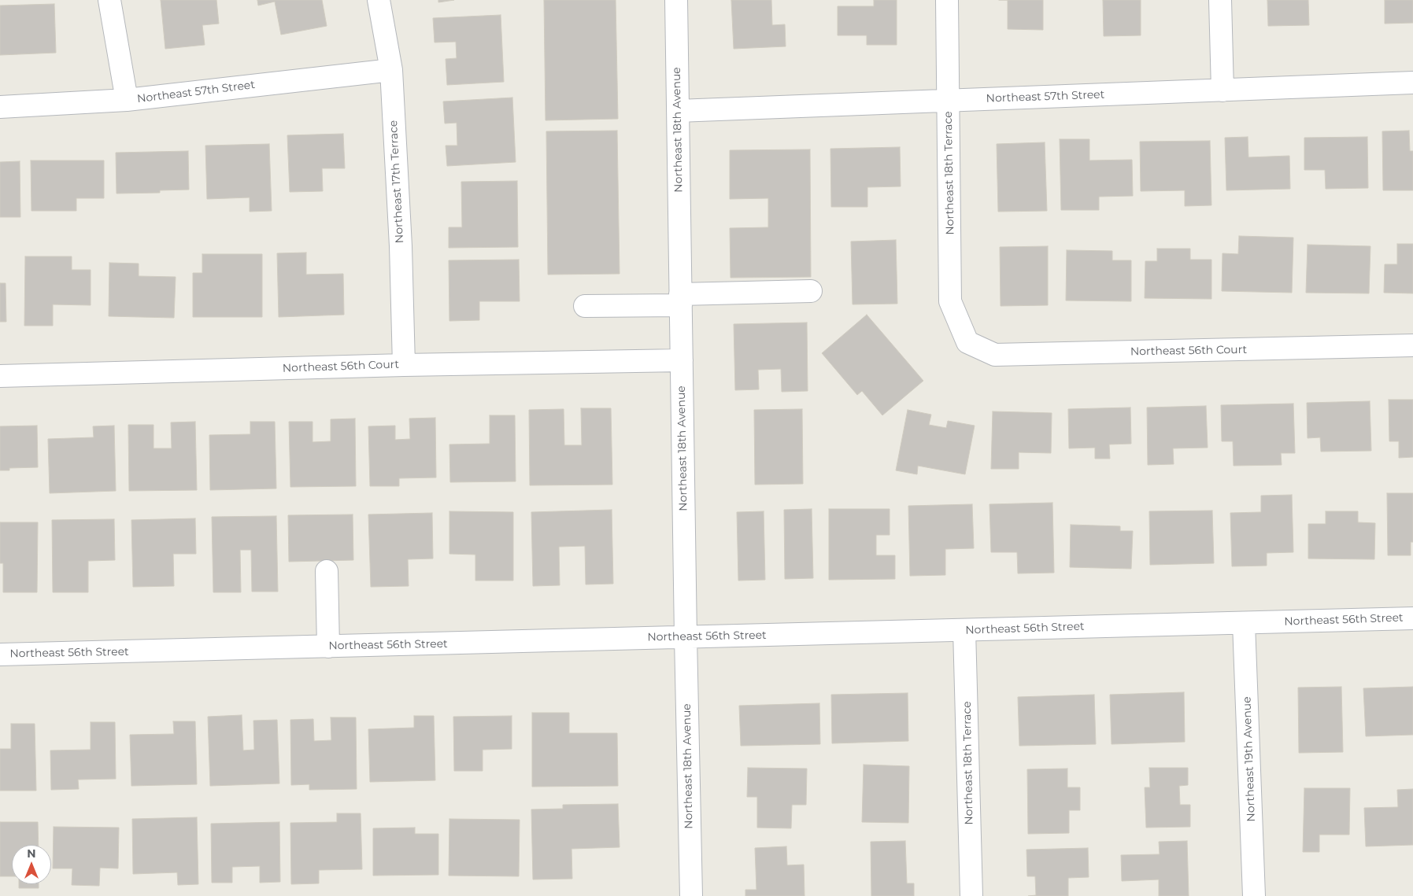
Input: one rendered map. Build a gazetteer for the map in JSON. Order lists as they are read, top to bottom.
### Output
{
  "streets": {
    "street": [
      "Northeast 57th Street",
      "Northeast 18th Avenue",
      "Northeast 18th Terrace",
      "Northeast 17th Terrace",
      "Northeast 56th Court",
      "Northeast 56th Street",
      "Northeast 19th Avenue"
    ]
  },
  "crossings": [
    ["Northeast 57th Street", "Northeast 18th Avenue"],
    ["Northeast 57th Street", "Northeast 18th Terrace"],
    ["Northeast 57th Street", "Northeast 17th Terrace"],
    ["Northeast 18th Avenue", "Northeast 56th Court"],
    ["Northeast 18th Avenue", "Northeast 56th Street"],
    ["Northeast 18th Terrace", "Northeast 56th Court"],
    ["Northeast 18th Terrace", "Northeast 56th Street"],
    ["Northeast 17th Terrace", "Northeast 56th Court"],
    ["Northeast 56th Street", "Northeast 19th Avenue"]
  ],
  "north": "top"
}
